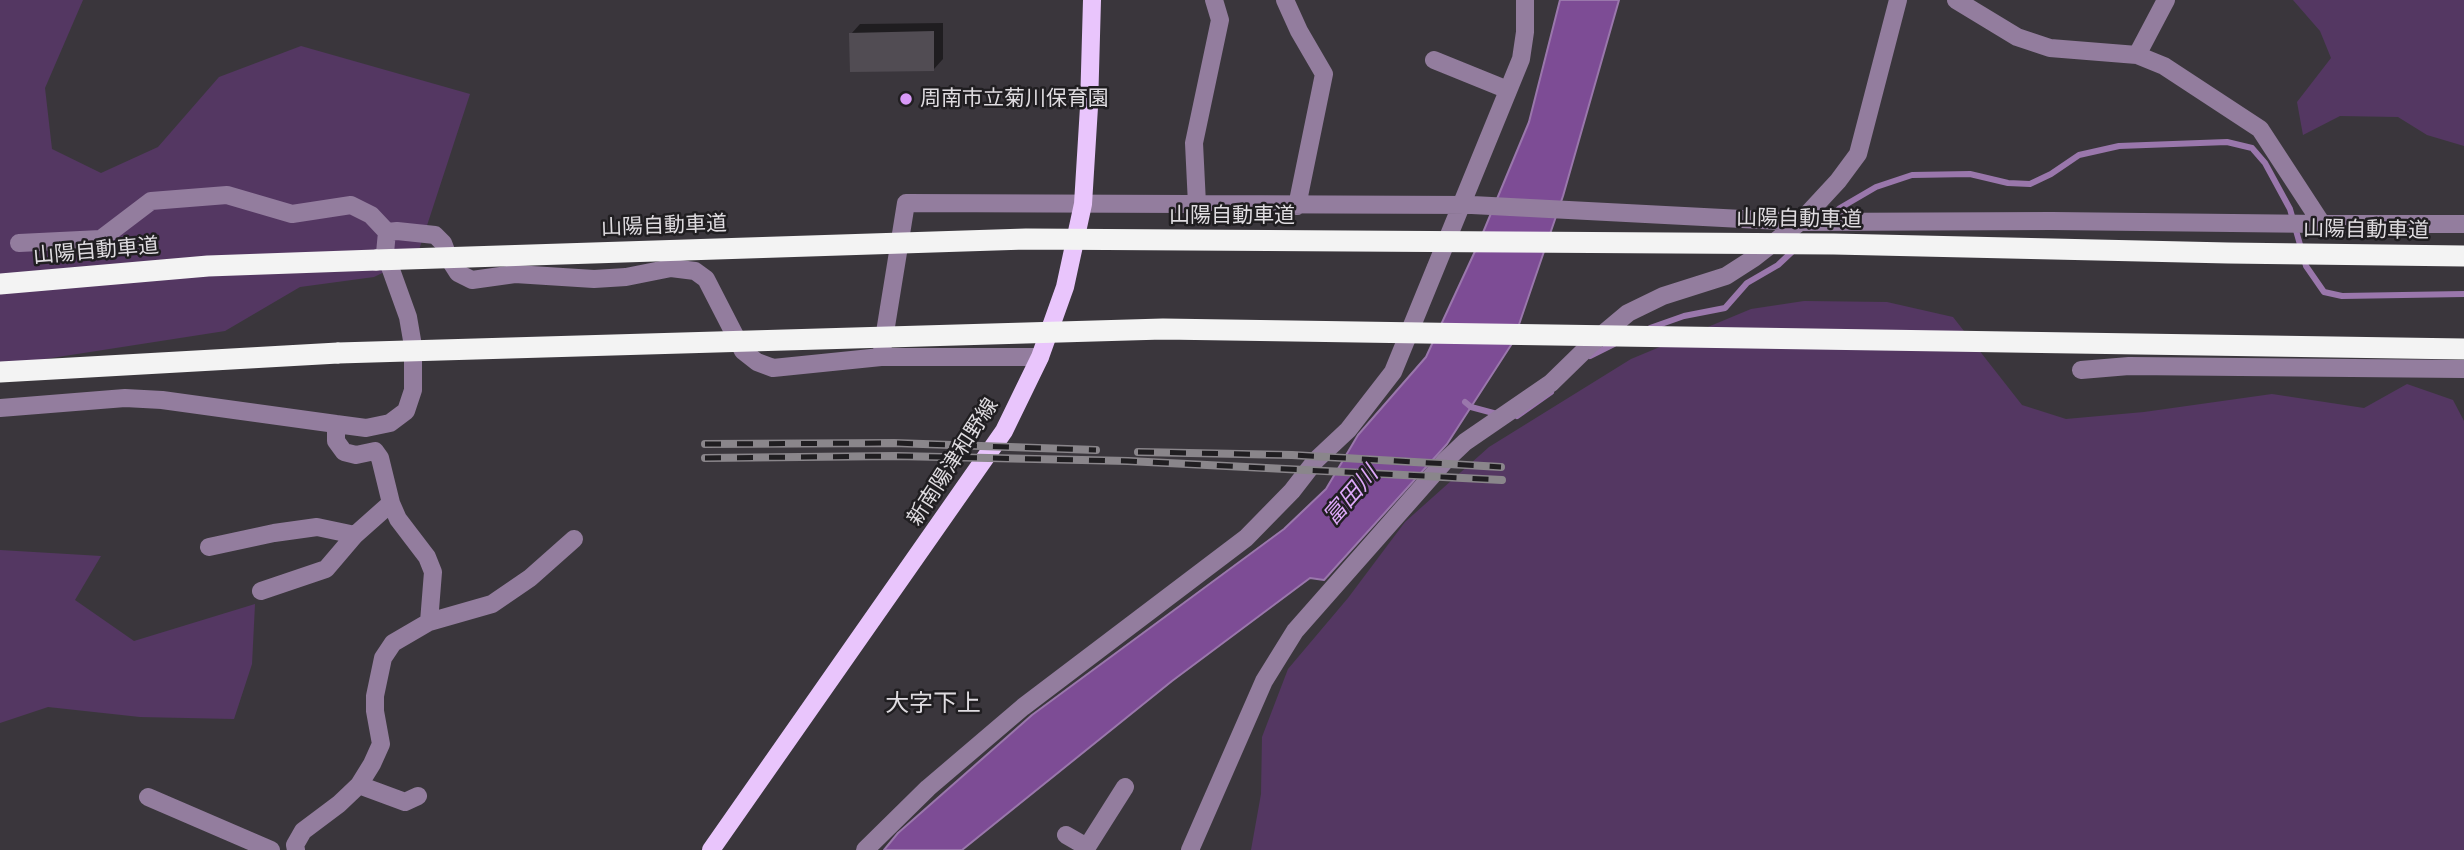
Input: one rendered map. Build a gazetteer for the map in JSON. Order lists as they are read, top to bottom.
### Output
{
  "streets": {
    "highway": ["山陽自動車道"],
    "main road": ["新南陽津和野線"]
  },
  "districts": ["大字下上"],
  "water": ["富田川"],
  "places": ["周南市立菊川保育園"]
}
